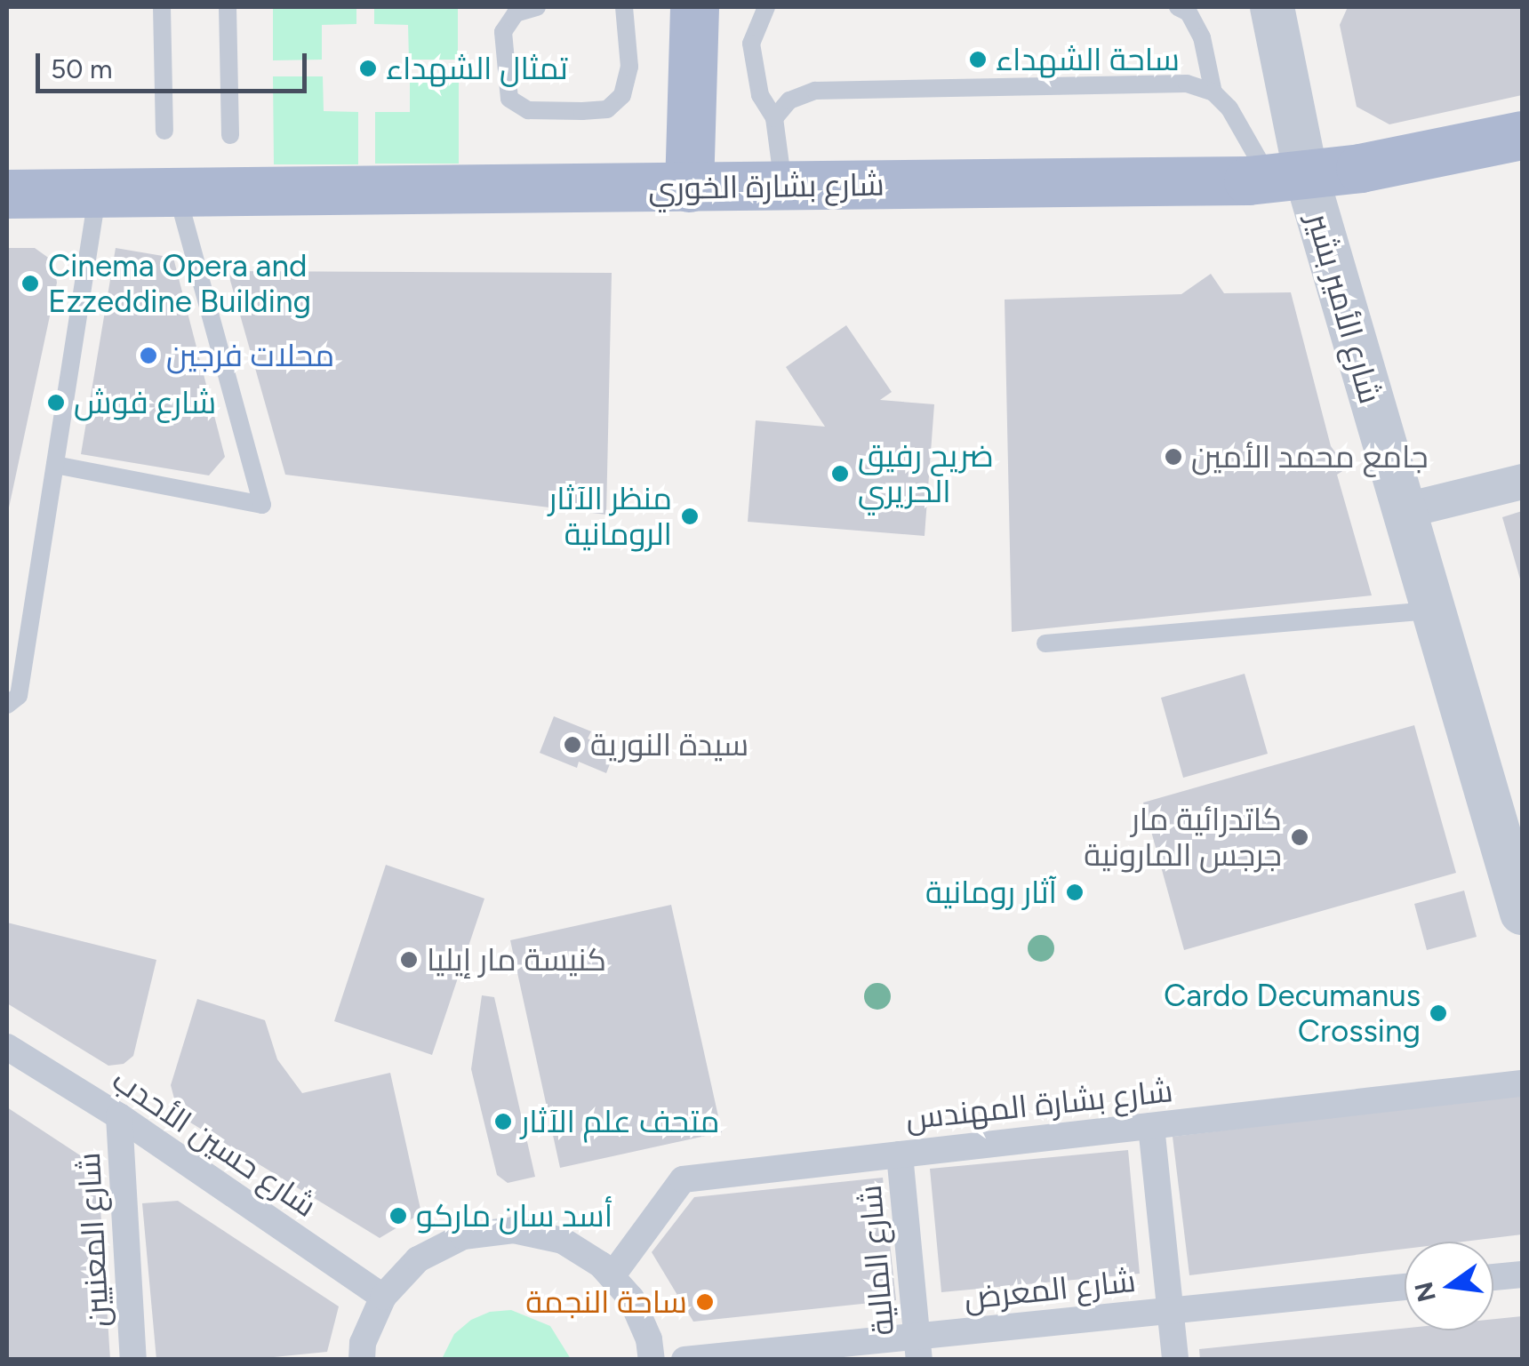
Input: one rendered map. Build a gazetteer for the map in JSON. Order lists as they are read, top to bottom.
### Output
{
  "streets": {
    "main road": ["شارع بشارة الخوري"],
    "street": [
      "شارع الأمير بشير",
      "شارع بشارة المهندس",
      "شارع حسين الأحدب",
      "شارع المعنيين",
      "شارع المالية",
      "شارع المعرض"
    ]
  },
  "crossings": [
    ["شارع بشارة الخوري", "شارع الأمير بشير"],
    ["شارع بشارة المهندس", "شارع المالية"],
    ["شارع حسين الأحدب", "شارع المعنيين"],
    ["شارع المالية", "شارع المعرض"]
  ],
  "places": [
    "ساحة الشهداء",
    "تمثال الشهداء",
    "Cinema Opera and Ezzeddine Building",
    "محلات فرجين",
    "شارع فوش",
    "جامع محمد الأمين",
    "ضريح رفيق الحريري",
    "منظر الآثار الرومانية",
    "سيدة النورية",
    "كاتدرائية مار جرجس المارونية",
    "آثار رومانية",
    "كنيسة مار إيليا",
    "Cardo Decumanus Crossing",
    "متحف علم الآثار",
    "أسد سان ماركو",
    "ساحة النجمة"
  ],
  "scale_bar": "50 m",
  "north": "left"
}
